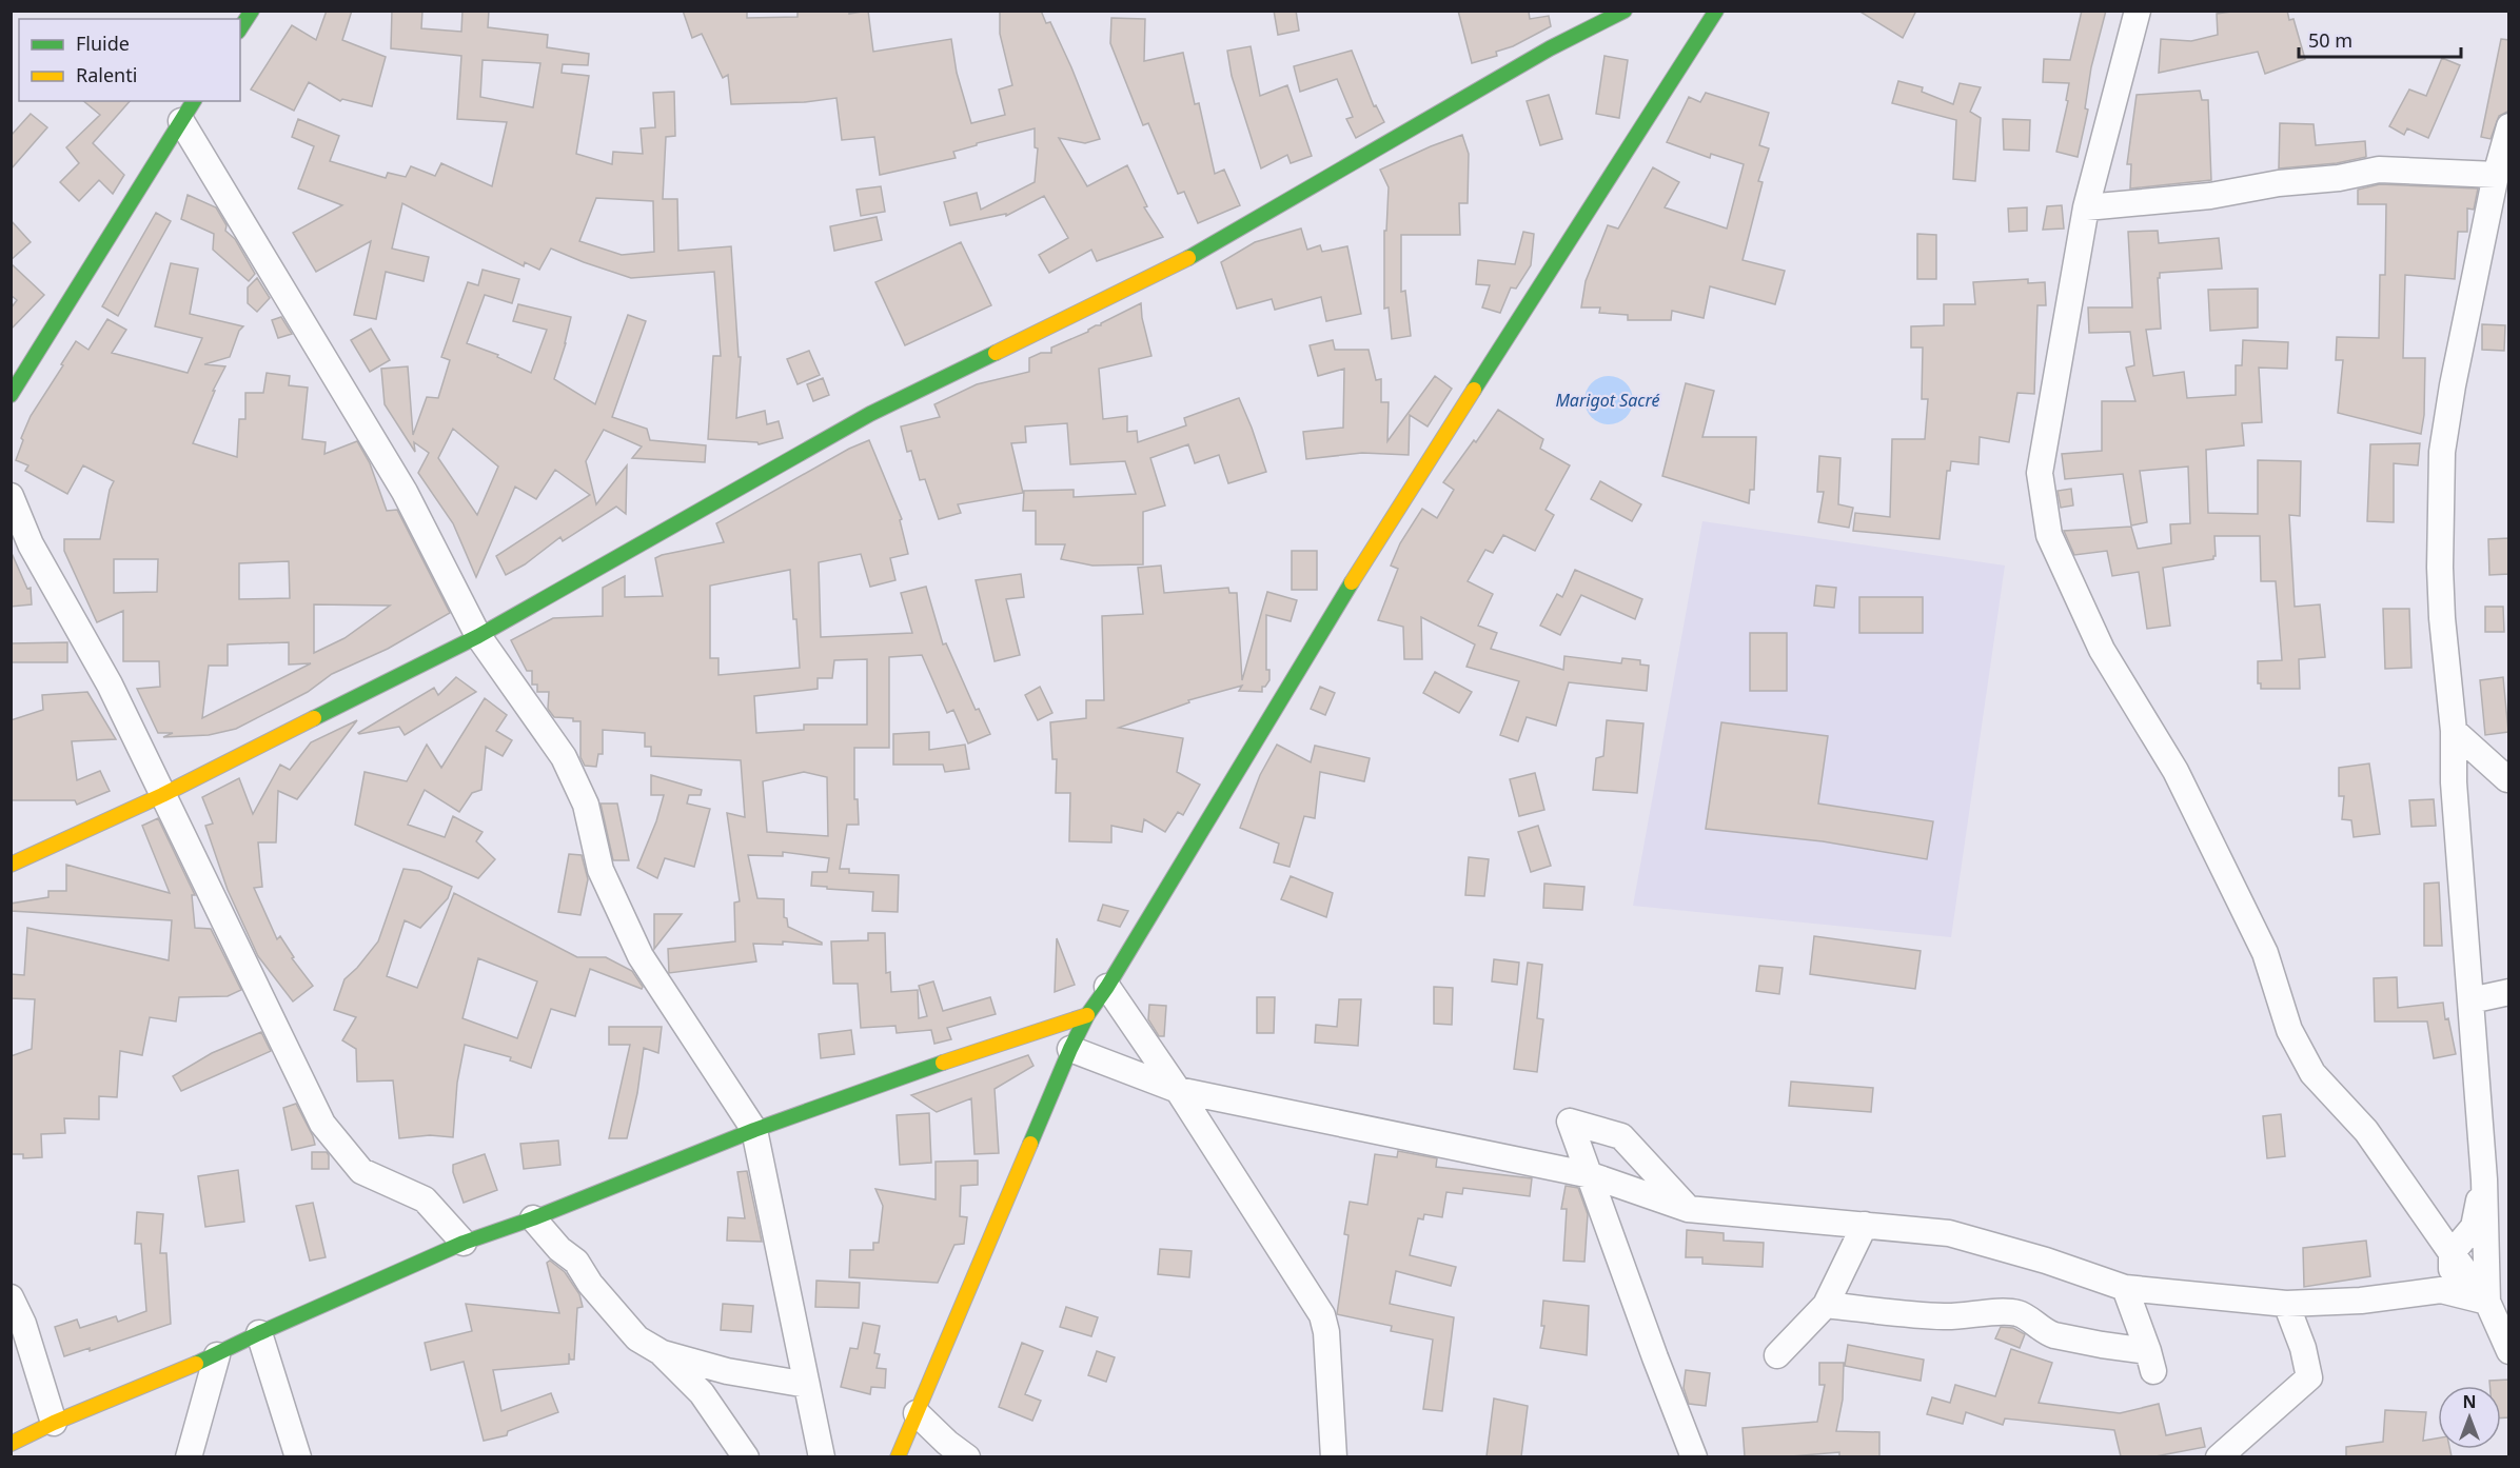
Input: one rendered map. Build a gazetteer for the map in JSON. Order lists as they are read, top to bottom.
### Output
{
  "water": ["Marigot Sacré"],
  "legend": ["Fluide", "Ralenti"],
  "scale_bar": "50 m",
  "north": "top"
}
